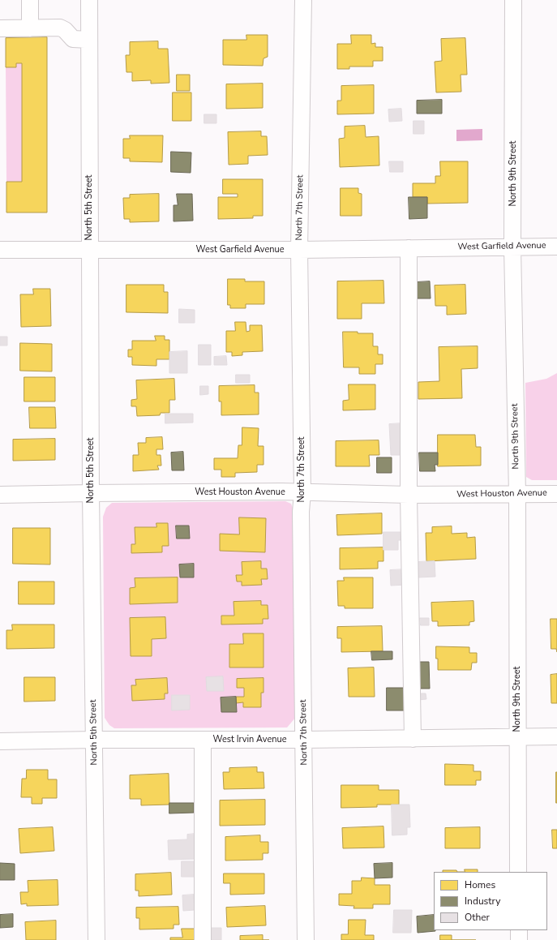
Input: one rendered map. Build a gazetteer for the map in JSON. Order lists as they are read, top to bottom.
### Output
{
  "streets": {
    "street": [
      "North 9th Street",
      "North 5th Street",
      "North 7th Street",
      "West Garfield Avenue",
      "West Houston Avenue",
      "West Irvin Avenue"
    ]
  },
  "crossings": [
    ["North 9th Street", "West Garfield Avenue"],
    ["North 9th Street", "West Houston Avenue"],
    ["North 9th Street", "West Irvin Avenue"],
    ["North 5th Street", "West Garfield Avenue"],
    ["North 5th Street", "West Houston Avenue"],
    ["North 5th Street", "West Irvin Avenue"],
    ["North 7th Street", "West Garfield Avenue"],
    ["North 7th Street", "West Houston Avenue"],
    ["North 7th Street", "West Irvin Avenue"]
  ],
  "legend": ["Homes", "Industry", "Other"]
}
